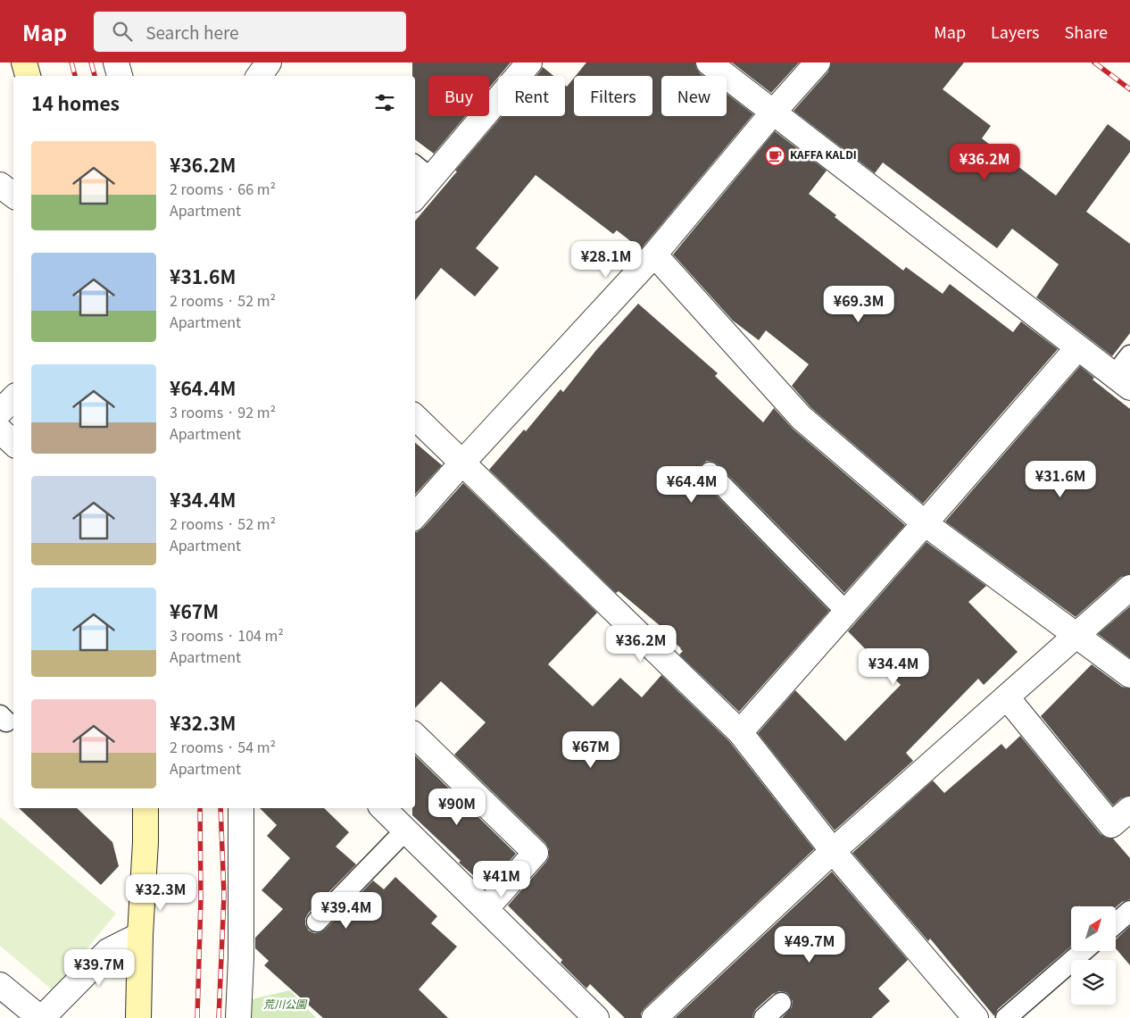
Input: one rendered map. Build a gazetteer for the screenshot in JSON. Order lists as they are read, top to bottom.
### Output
{
  "parks": ["荒川公園"],
  "places": {
    "cafe": ["KAFFA KALDI"]
  },
  "north": "top right",
  "page": {
    "header": "Map",
    "search": "Search here",
    "nav": ["Map", "Layers", "Share"],
    "chip": [
      "Buy",
      "Rent",
      "Filters",
      "New"
    ],
    "heading": "14 homes",
    "list": [
      {
        "name": "¥36.2M",
        "note": "2 rooms · 66 m² · Apartment"
      },
      {
        "name": "¥31.6M",
        "note": "2 rooms · 52 m² · Apartment"
      },
      {
        "name": "¥64.4M",
        "note": "3 rooms · 92 m² · Apartment"
      },
      {
        "name": "¥34.4M",
        "note": "2 rooms · 52 m² · Apartment"
      },
      {
        "name": "¥67M",
        "note": "3 rooms · 104 m² · Apartment"
      },
      {
        "name": "¥32.3M",
        "note": "2 rooms · 54 m² · Apartment"
      }
    ],
    "price": [
      "¥36.2M",
      "¥28.1M",
      "¥69.3M",
      "¥31.6M",
      "¥64.4M",
      "¥36.2M",
      "¥34.4M",
      "¥67M",
      "¥90M",
      "¥41M",
      "¥32.3M",
      "¥39.4M",
      "¥49.7M",
      "¥39.7M"
    ]
  }
}
